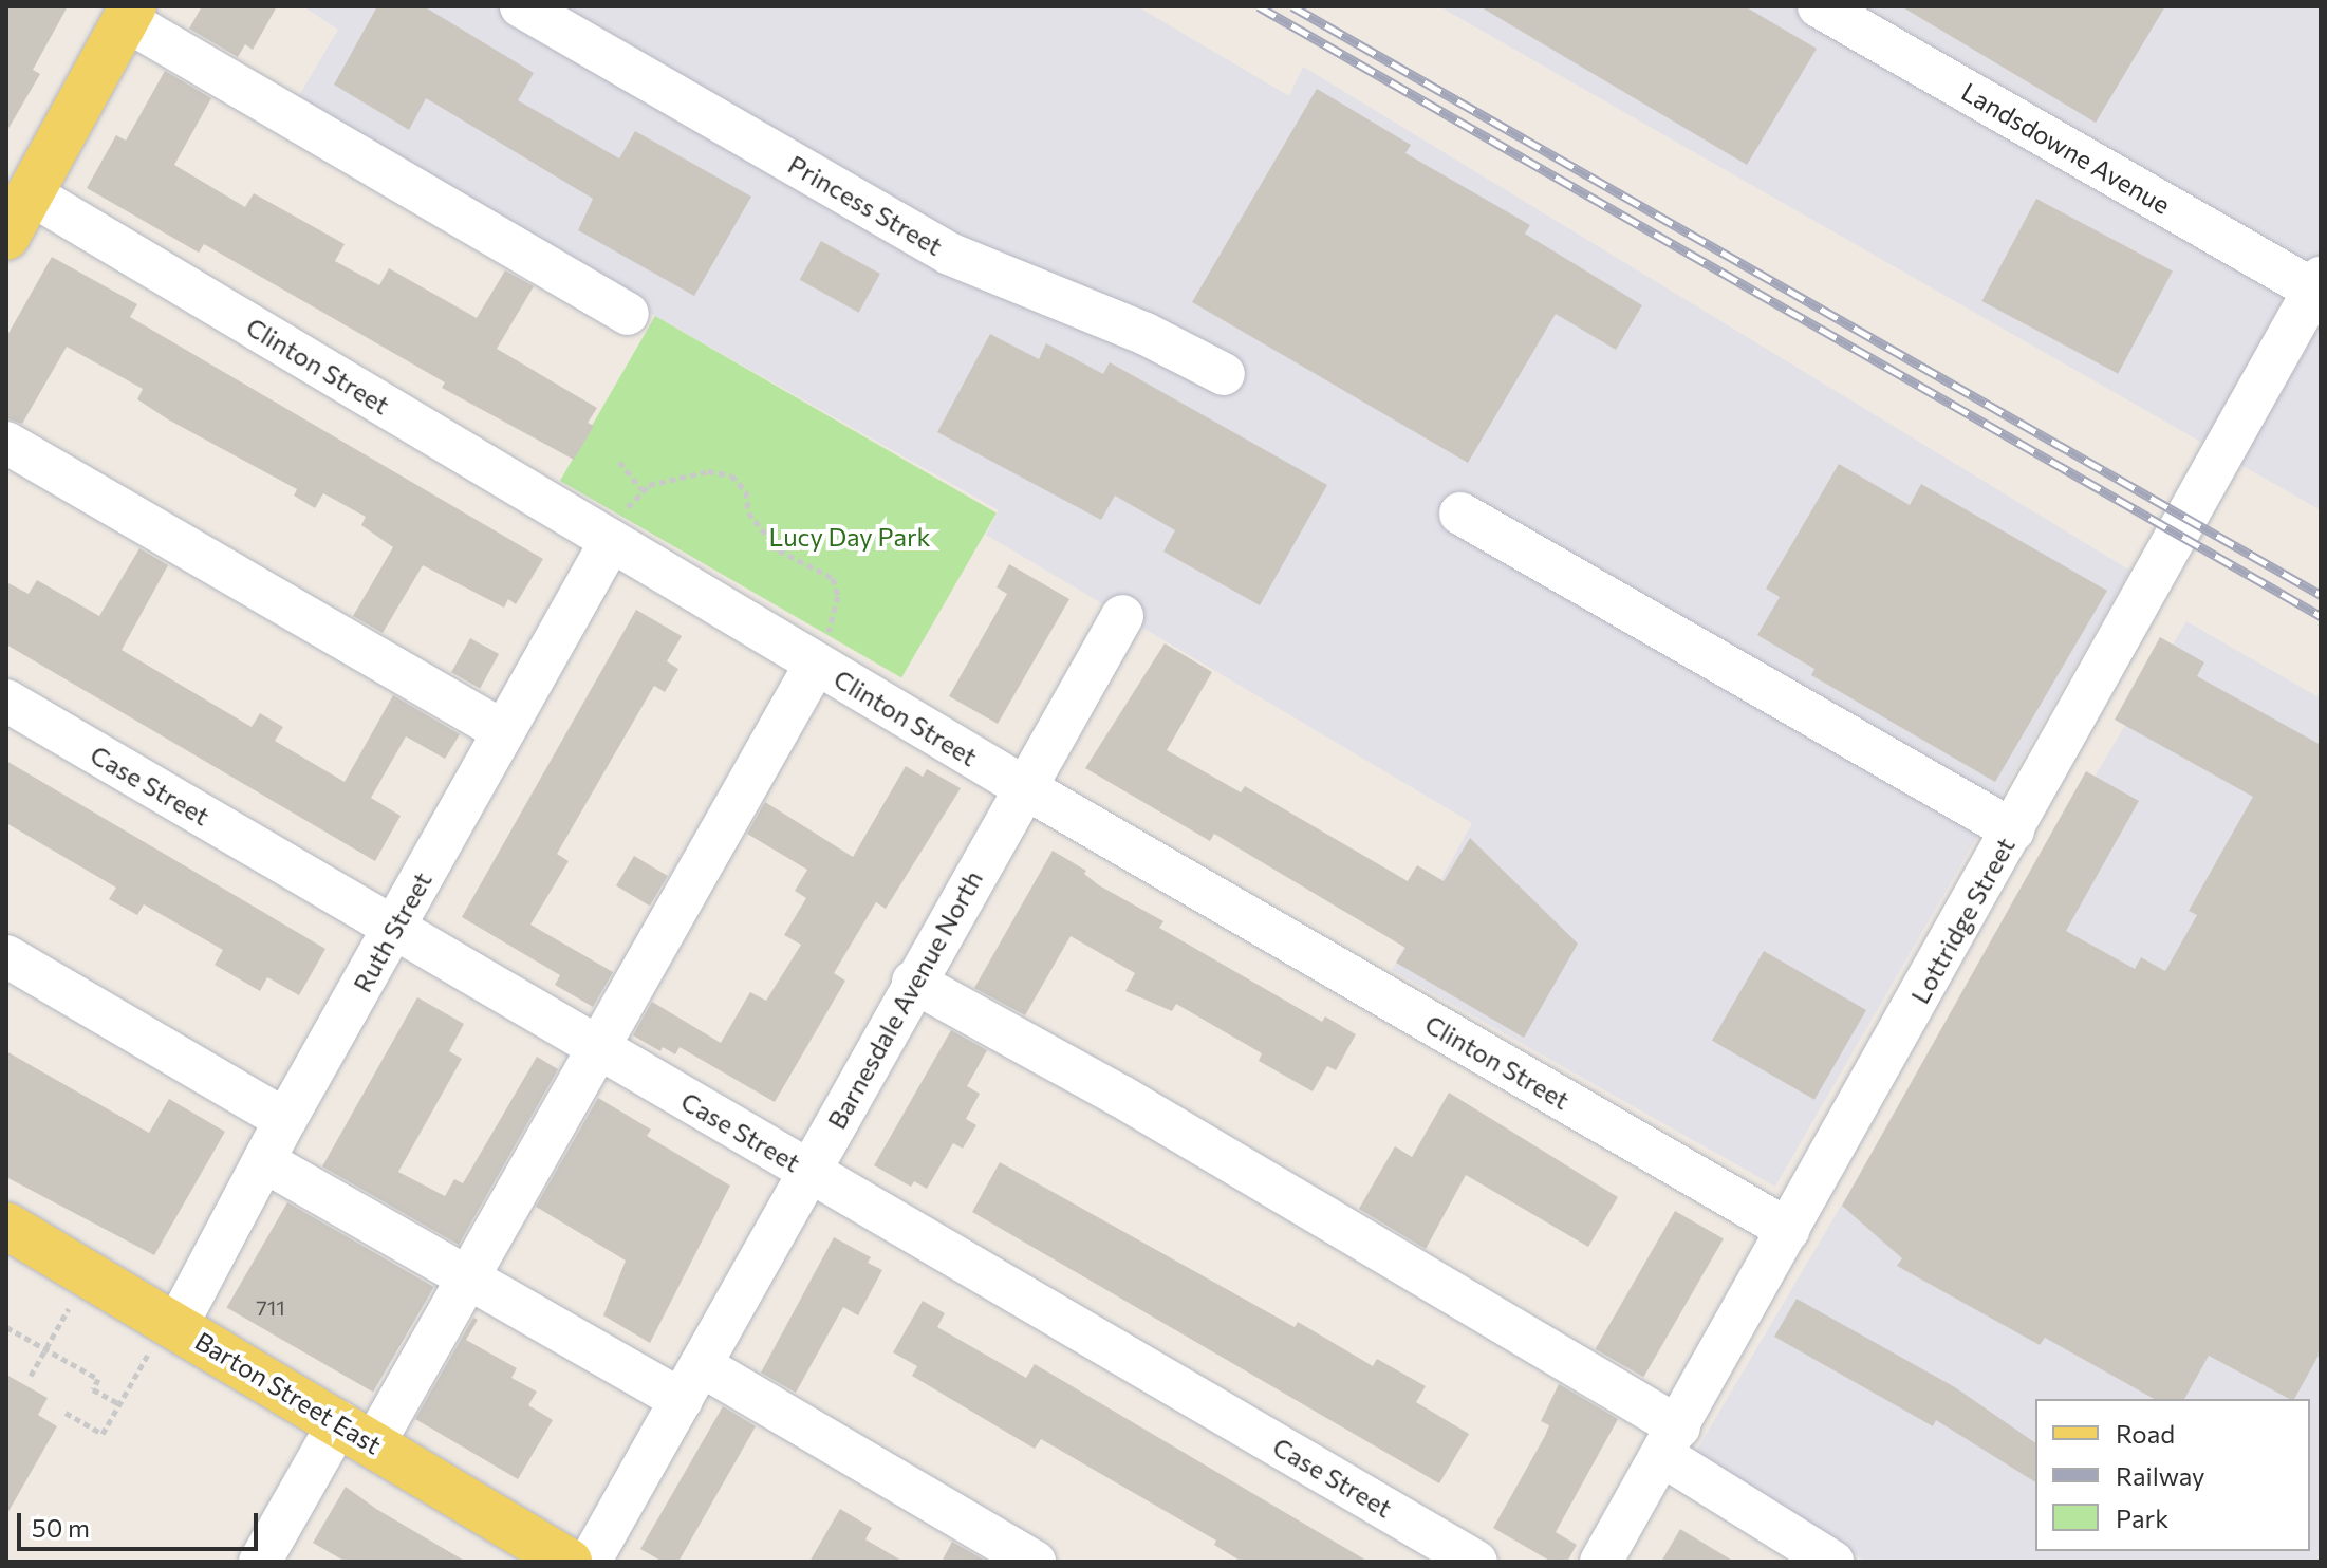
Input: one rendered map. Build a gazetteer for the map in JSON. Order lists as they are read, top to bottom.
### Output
{
  "streets": {
    "main road": ["Barton Street East"],
    "street": [
      "Landsdowne Avenue",
      "Princess Street",
      "Clinton Street",
      "Case Street",
      "Lottridge Street",
      "Ruth Street",
      "Barnesdale Avenue North"
    ]
  },
  "crossings": [
    ["Landsdowne Avenue", "Lottridge Street"],
    ["Clinton Street", "Lottridge Street"],
    ["Clinton Street", "Ruth Street"],
    ["Clinton Street", "Barnesdale Avenue North"],
    ["Case Street", "Ruth Street"],
    ["Case Street", "Barnesdale Avenue North"],
    ["Ruth Street", "Barton Street East"]
  ],
  "parks": ["Lucy Day Park"],
  "house_numbers": ["711"],
  "legend": ["Road", "Railway", "Park"],
  "scale_bar": "50 m"
}
